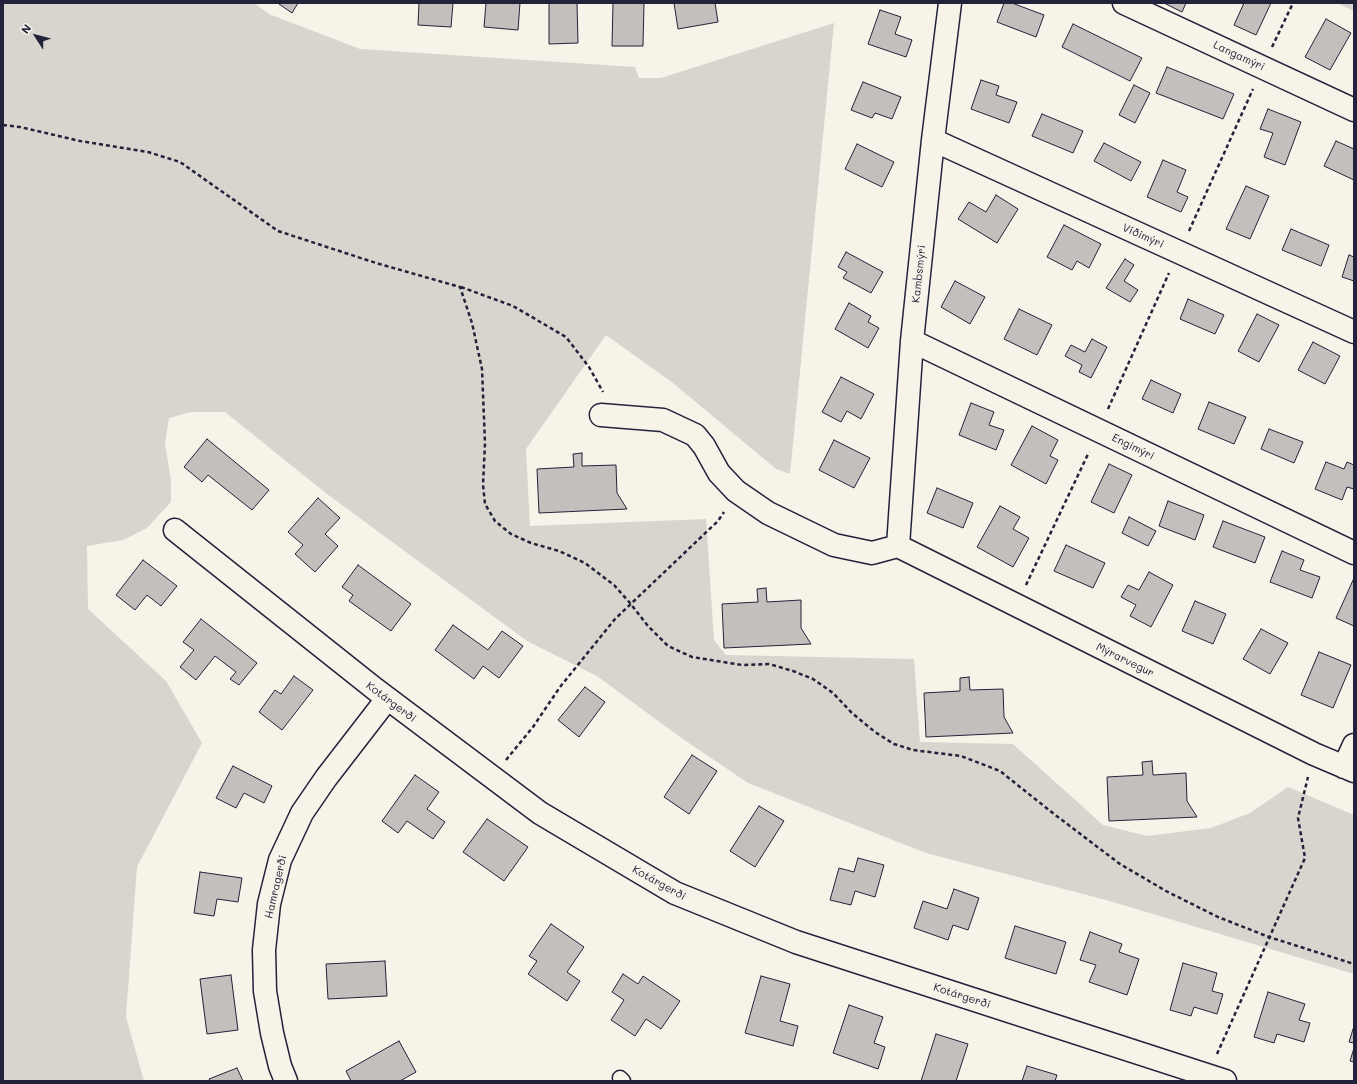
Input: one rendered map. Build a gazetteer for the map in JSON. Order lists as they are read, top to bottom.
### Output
{
  "streets": {
    "street": [
      "Langamýri",
      "Víðimýri",
      "Kambsmýri",
      "Engimýri",
      "Mýrarvegur",
      "Kotárgerði",
      "Hamragerði"
    ]
  },
  "crossings": [
    ["Víðimýri", "Kambsmýri"],
    ["Kambsmýri", "Engimýri"],
    ["Kambsmýri", "Mýrarvegur"],
    ["Kotárgerði", "Hamragerði"]
  ],
  "north": "top left"
}
